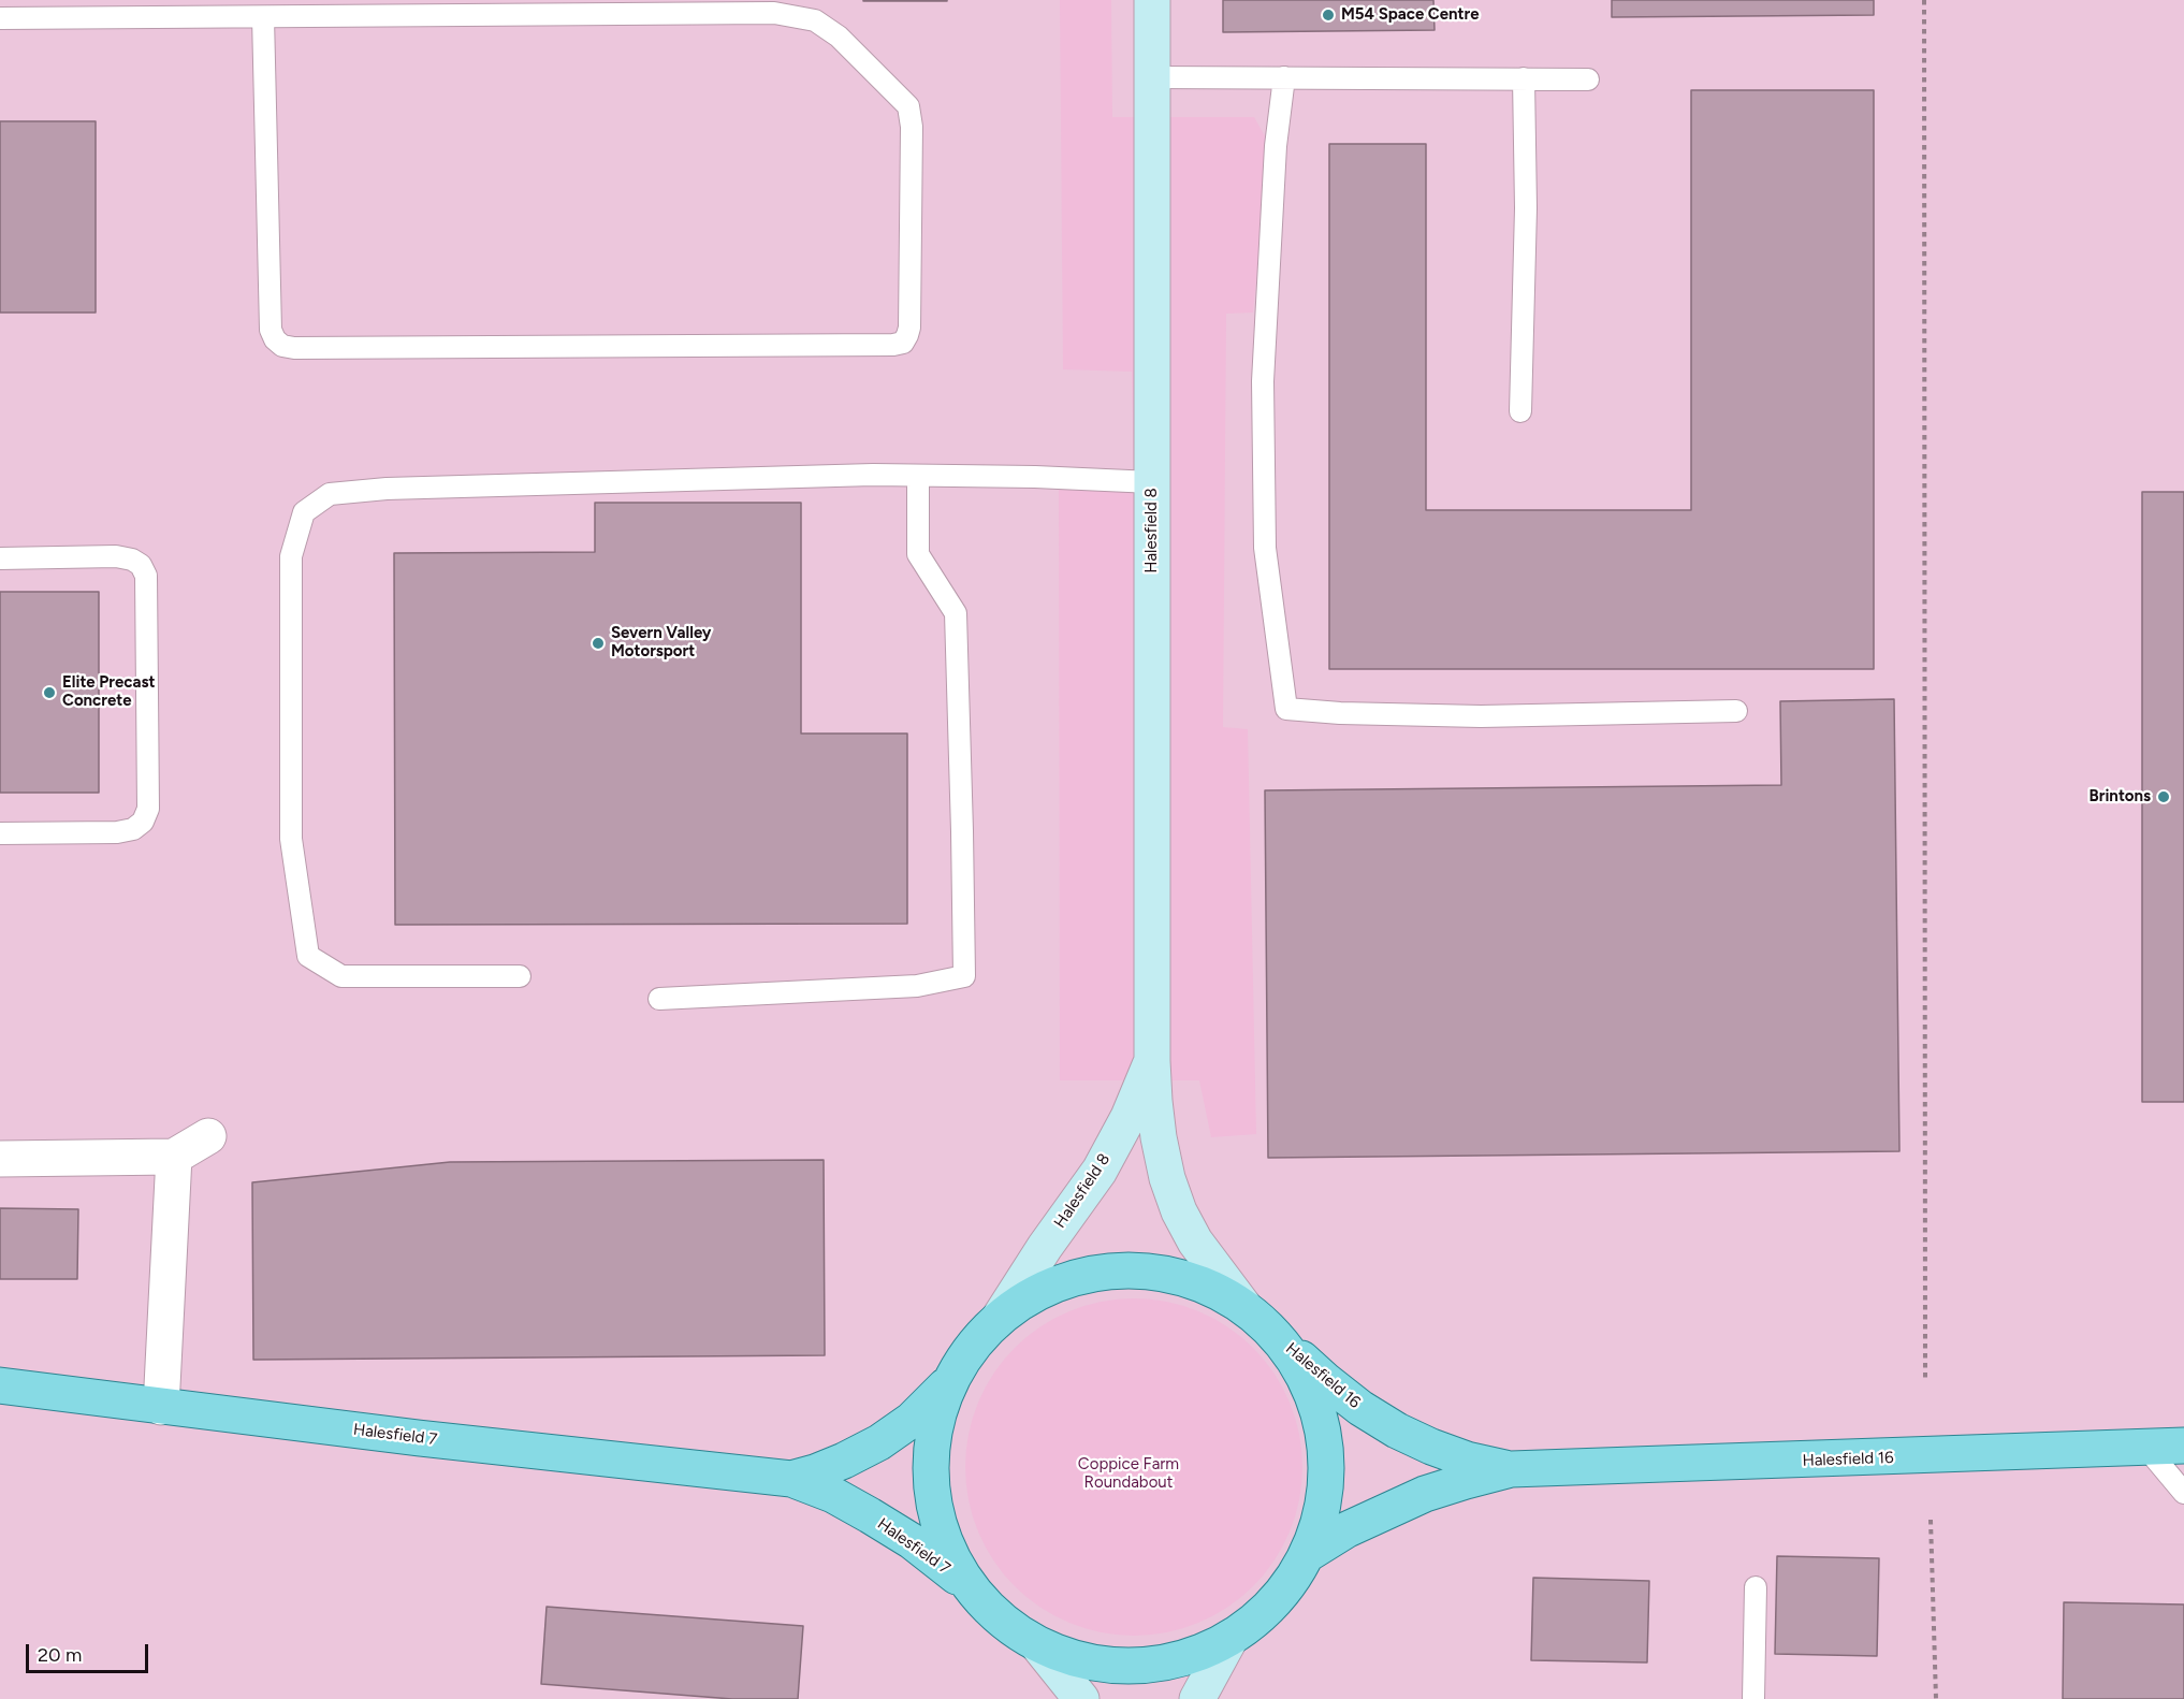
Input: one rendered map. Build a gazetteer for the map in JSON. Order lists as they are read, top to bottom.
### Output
{
  "streets": {
    "main road": ["Halesfield 16", "Halesfield 7"],
    "street": ["Halesfield 8"]
  },
  "parks": ["Coppice Farm Roundabout"],
  "places": [
    "M54 Space Centre",
    "Severn Valley Motorsport",
    "Elite Precast Concrete",
    "Brintons"
  ],
  "scale_bar": "20 m"
}
